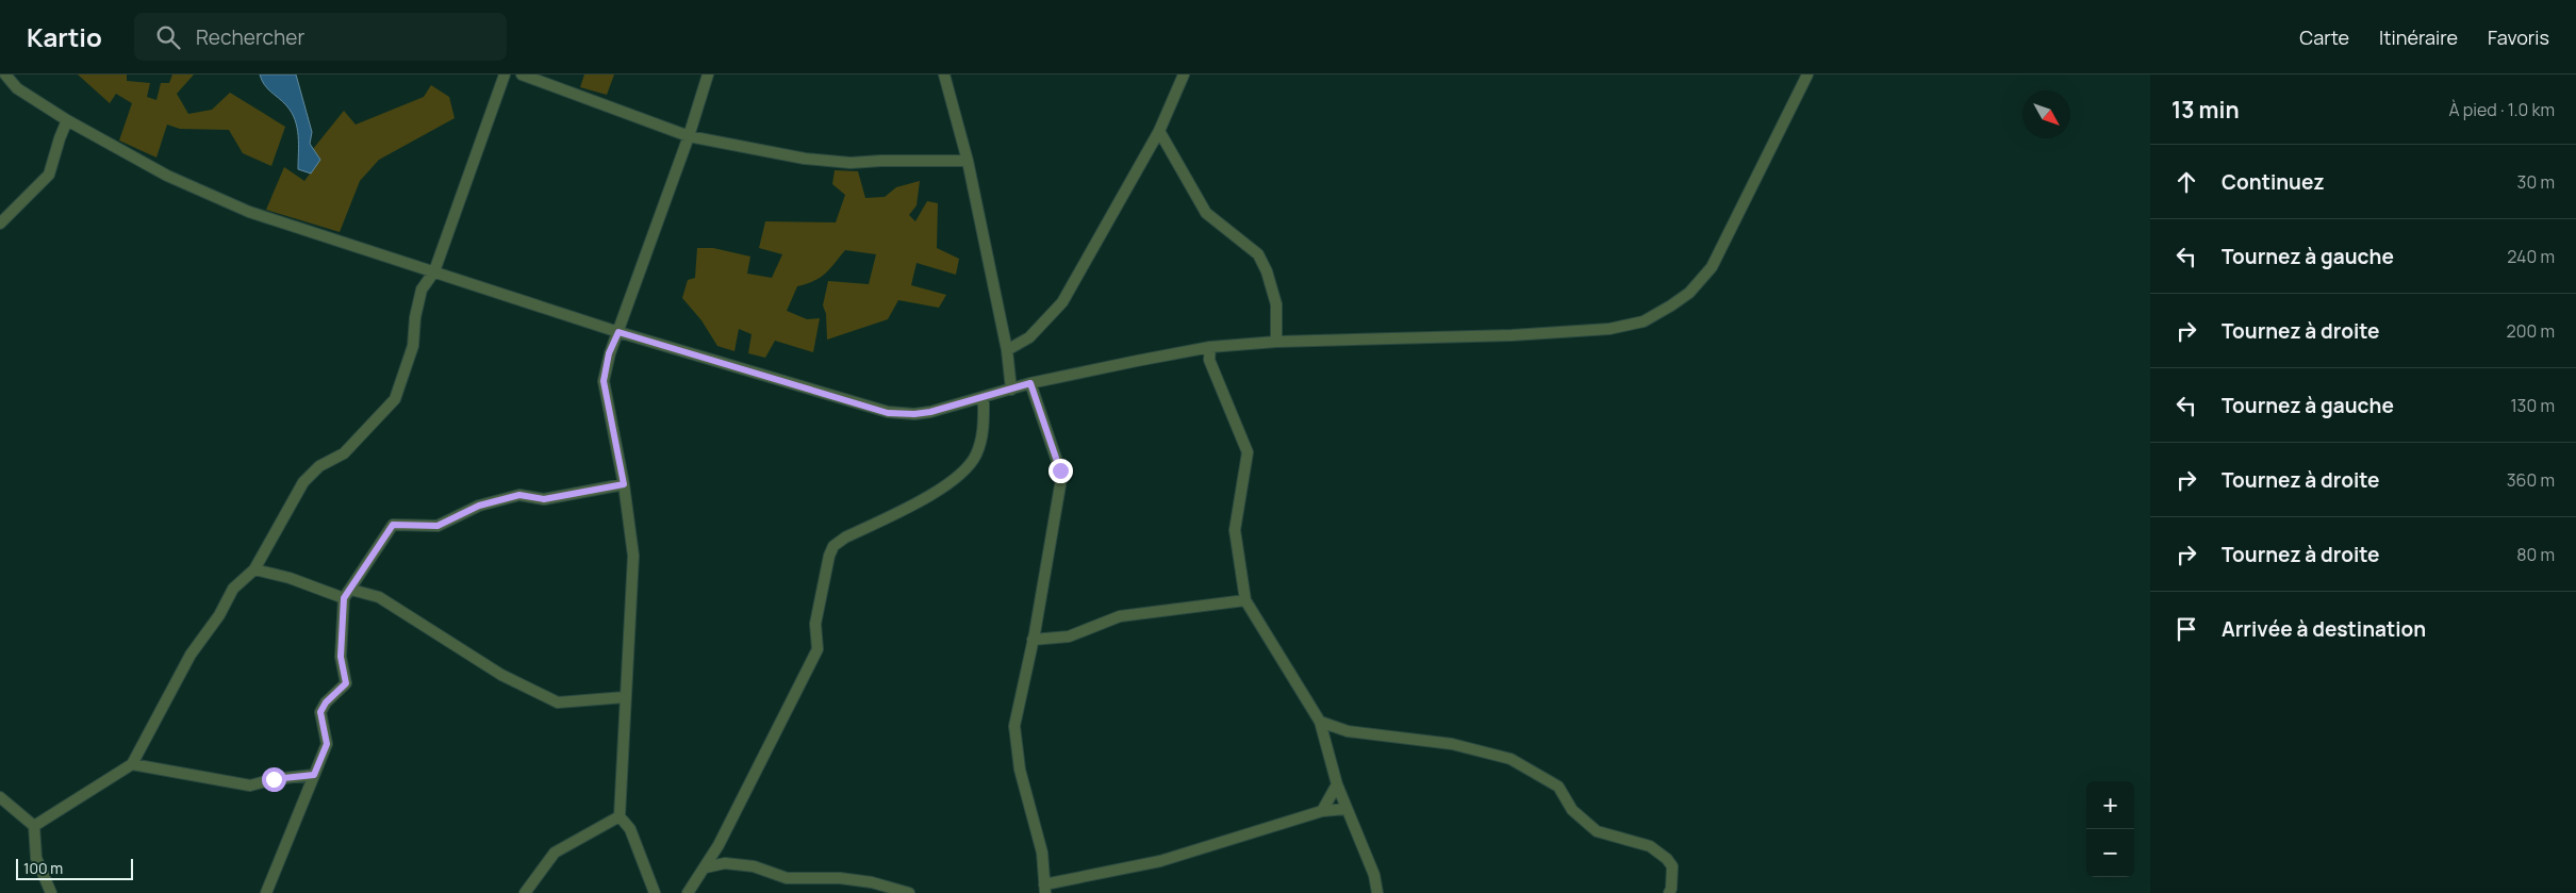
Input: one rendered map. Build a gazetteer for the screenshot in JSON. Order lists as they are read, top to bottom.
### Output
{
  "scale_bar": "100 m",
  "north": "bottom right",
  "page": {
    "header": "Kartio",
    "search": "Rechercher",
    "nav": ["Carte", "Itinéraire", "Favoris"],
    "heading": ["13 min", "À pied · 1.0 km"],
    "list": [
      ["Continuez", "30 m"],
      ["Tournez à gauche", "240 m"],
      ["Tournez à droite", "200 m"],
      ["Tournez à gauche", "130 m"],
      ["Tournez à droite", "360 m"],
      ["Tournez à droite", "80 m"],
      "Arrivée à destination"
    ],
    "map_buttons": ["+", "−"],
    "scale": "100 m"
  }
}
